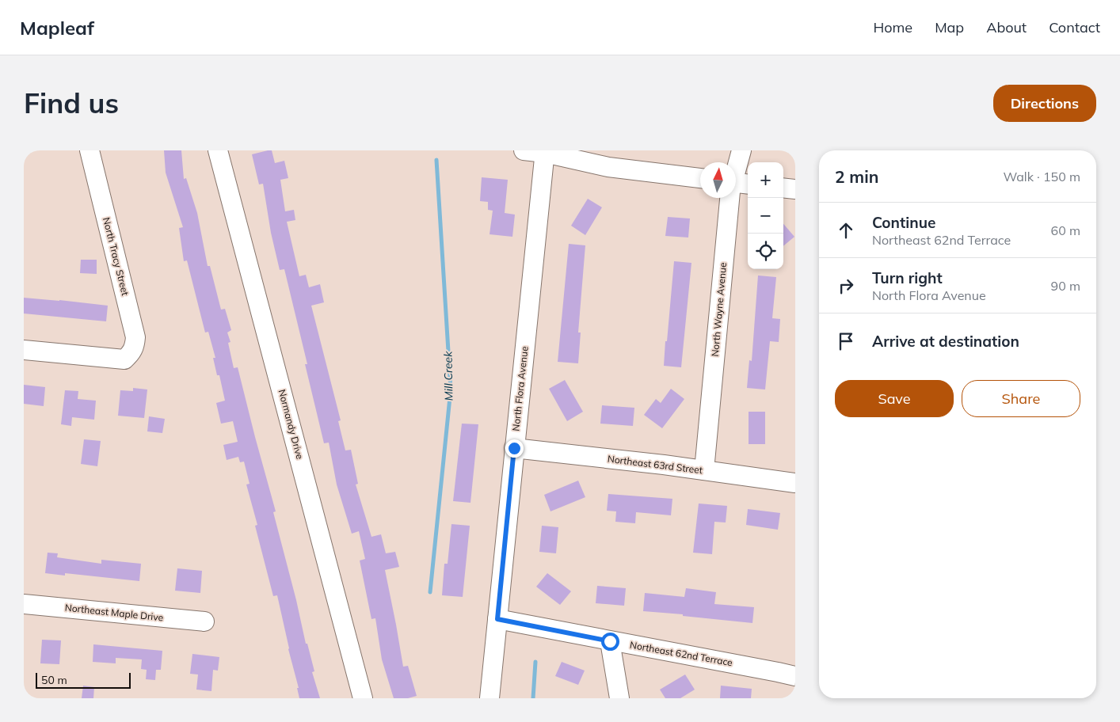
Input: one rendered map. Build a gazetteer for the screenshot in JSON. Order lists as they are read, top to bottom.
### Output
{
  "streets": {
    "street": [
      "North Tracy Street",
      "North Wayne Avenue",
      "North Flora Avenue",
      "Normandy Drive",
      "Northeast 63rd Street",
      "Northeast Maple Drive",
      "Northeast 62nd Terrace"
    ]
  },
  "crossings": [
    ["North Wayne Avenue", "Northeast 63rd Street"],
    ["North Flora Avenue", "Northeast 63rd Street"],
    ["North Flora Avenue", "Northeast 62nd Terrace"]
  ],
  "water": ["Mill Creek"],
  "scale_bar": "50 m",
  "north": "top",
  "page": {
    "header": "Mapleaf",
    "nav": [
      "Home",
      "Map",
      "About",
      "Contact"
    ],
    "buttons": [
      "Directions",
      ["Save", "Share"]
    ],
    "title": "Find us",
    "heading": ["2 min", "Walk · 150 m"],
    "map_buttons": ["+", "−"],
    "list": [
      ["Continue", "Northeast 62nd Terrace", "60 m"],
      ["Turn right", "North Flora Avenue", "90 m"],
      "Arrive at destination"
    ],
    "scale": "50 m"
  }
}
